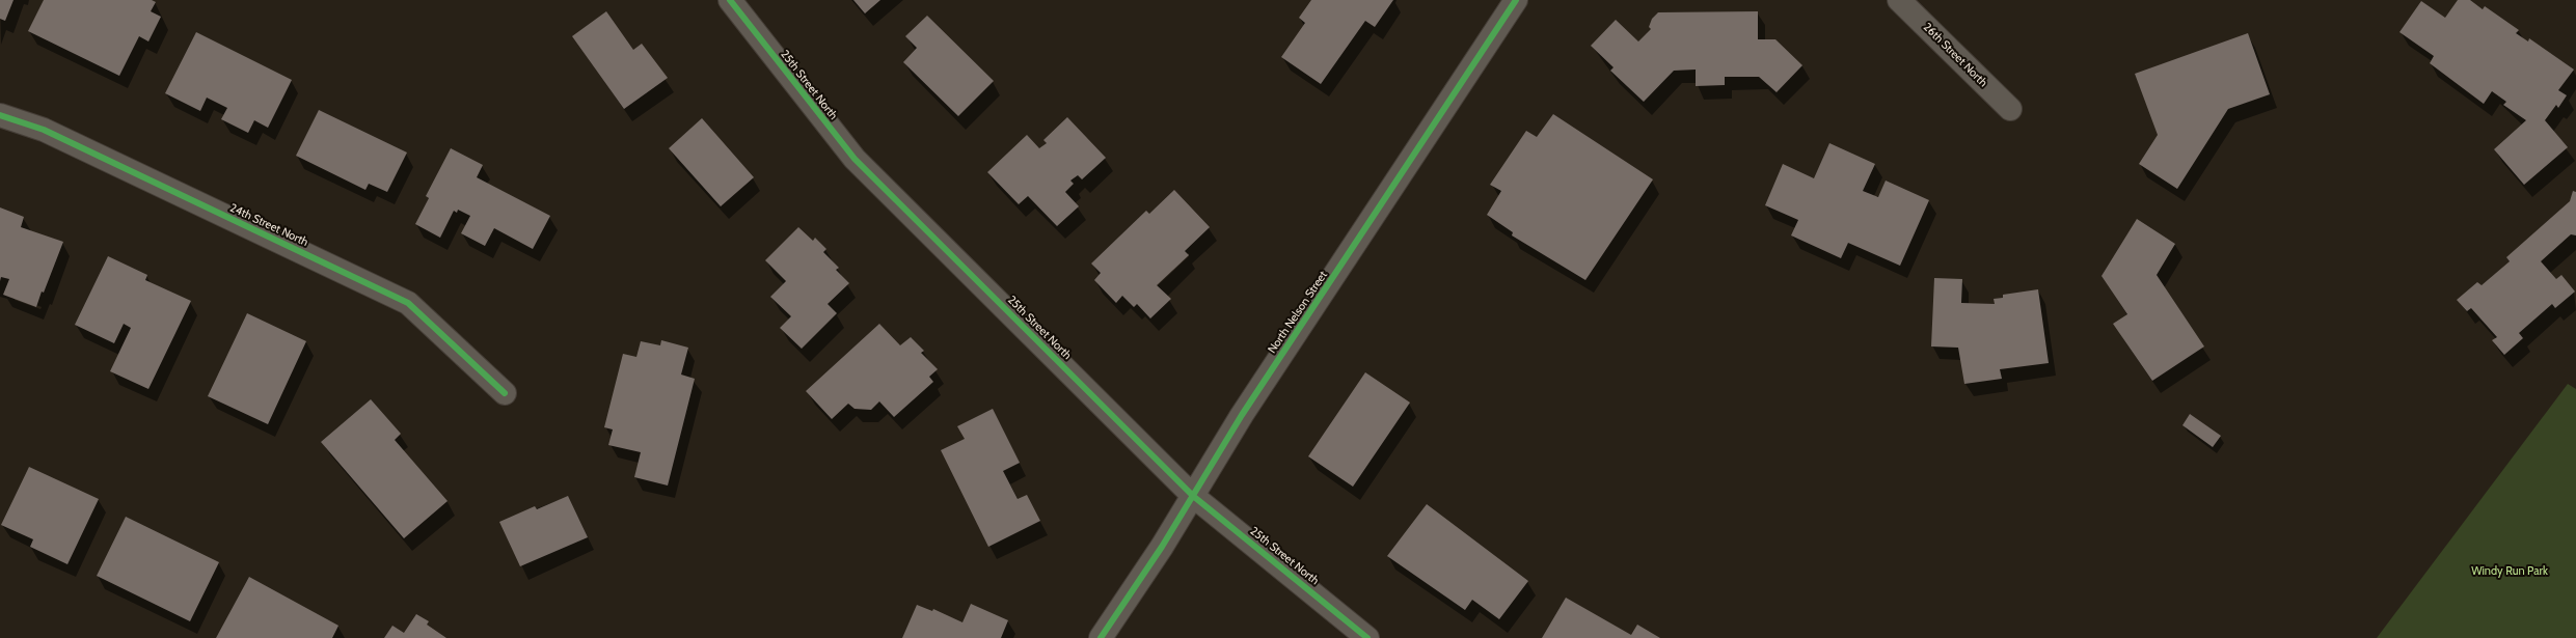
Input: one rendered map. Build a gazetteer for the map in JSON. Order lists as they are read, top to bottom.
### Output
{
  "streets": {
    "street": [
      "26th Street North",
      "25th Street North",
      "24th Street North",
      "North Nelson Street"
    ]
  },
  "crossings": [
    ["25th Street North", "North Nelson Street"]
  ],
  "parks": ["Windy Run Park"]
}
